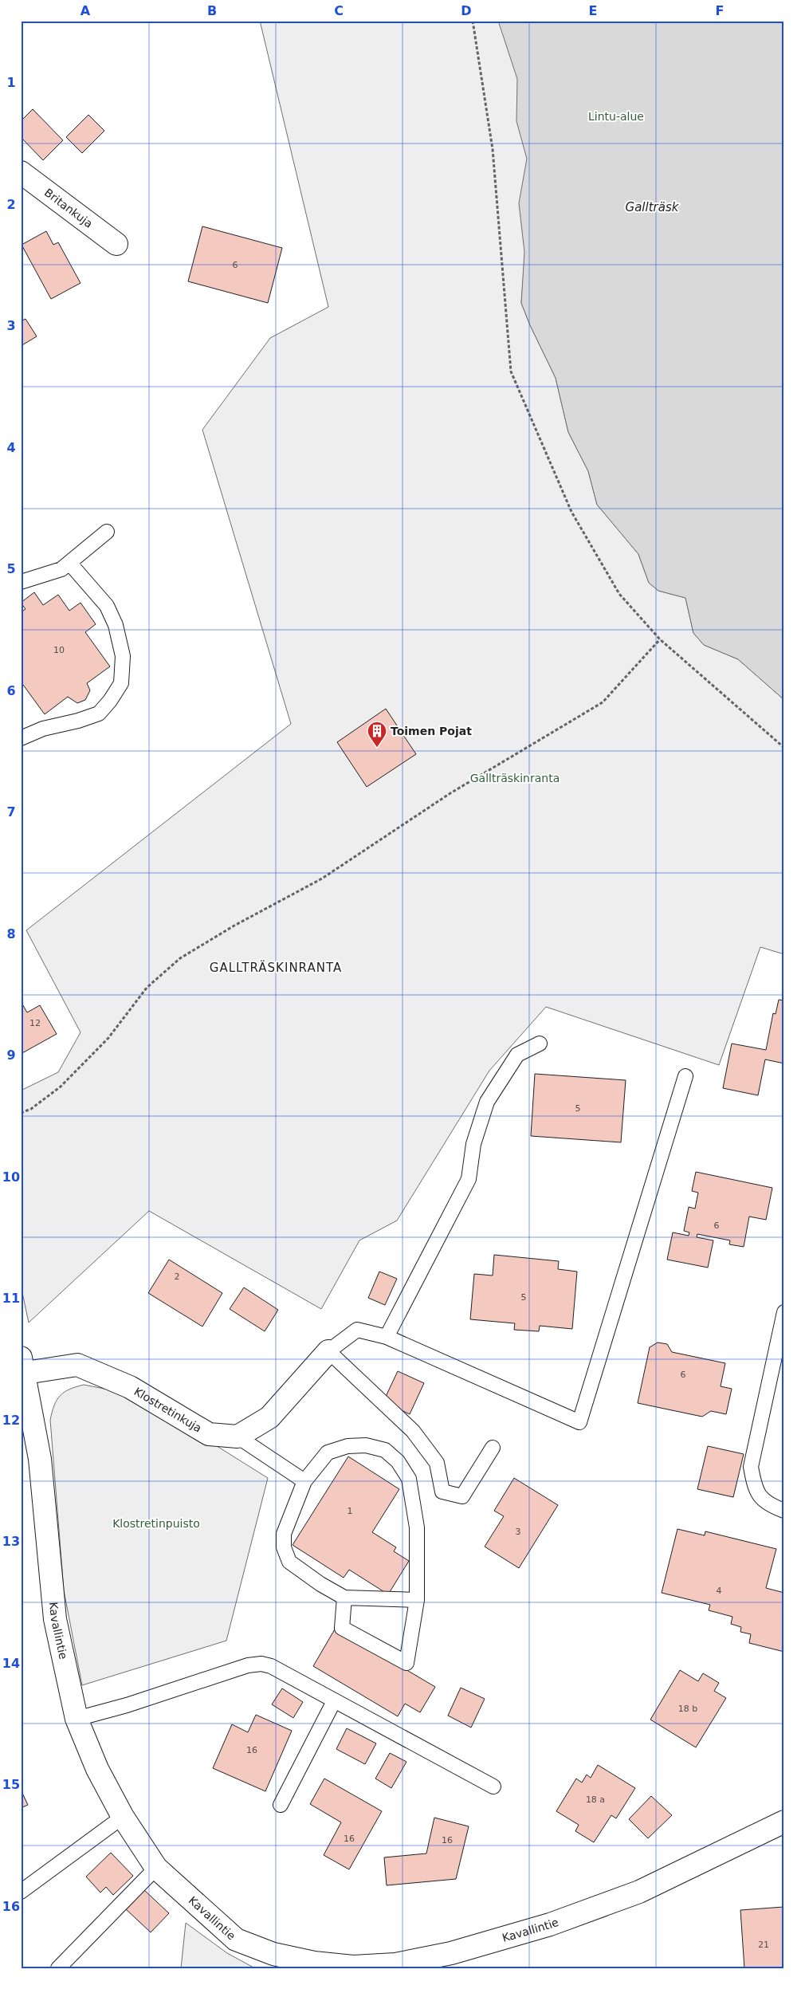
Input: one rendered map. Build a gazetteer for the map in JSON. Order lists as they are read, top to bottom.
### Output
{
  "streets": {
    "street": ["Britankuja", "Klostretinkuja", "Kavallintie"]
  },
  "crossings": [
    ["Klostretinkuja", "Kavallintie"]
  ],
  "districts": ["GALLTRÄSKINRANTA"],
  "water": ["Gallträsk"],
  "parks": ["Lintu-alue", "Gallträskinranta", "Klostretinpuisto"],
  "places": {
    "building": ["Toimen Pojat"]
  },
  "house_numbers": [
    "6",
    "10",
    "12",
    "5",
    "6",
    "2",
    "5",
    "6",
    "1",
    "3",
    "4",
    "18 b",
    "16",
    "18 a",
    "16",
    "16",
    "21"
  ],
  "grid": {
    "columns": [
      "A",
      "B",
      "C",
      "D",
      "E",
      "F"
    ],
    "rows": [
      "1",
      "2",
      "3",
      "4",
      "5",
      "6",
      "7",
      "8",
      "9",
      "10",
      "11",
      "12",
      "13",
      "14",
      "15",
      "16"
    ]
  }
}
